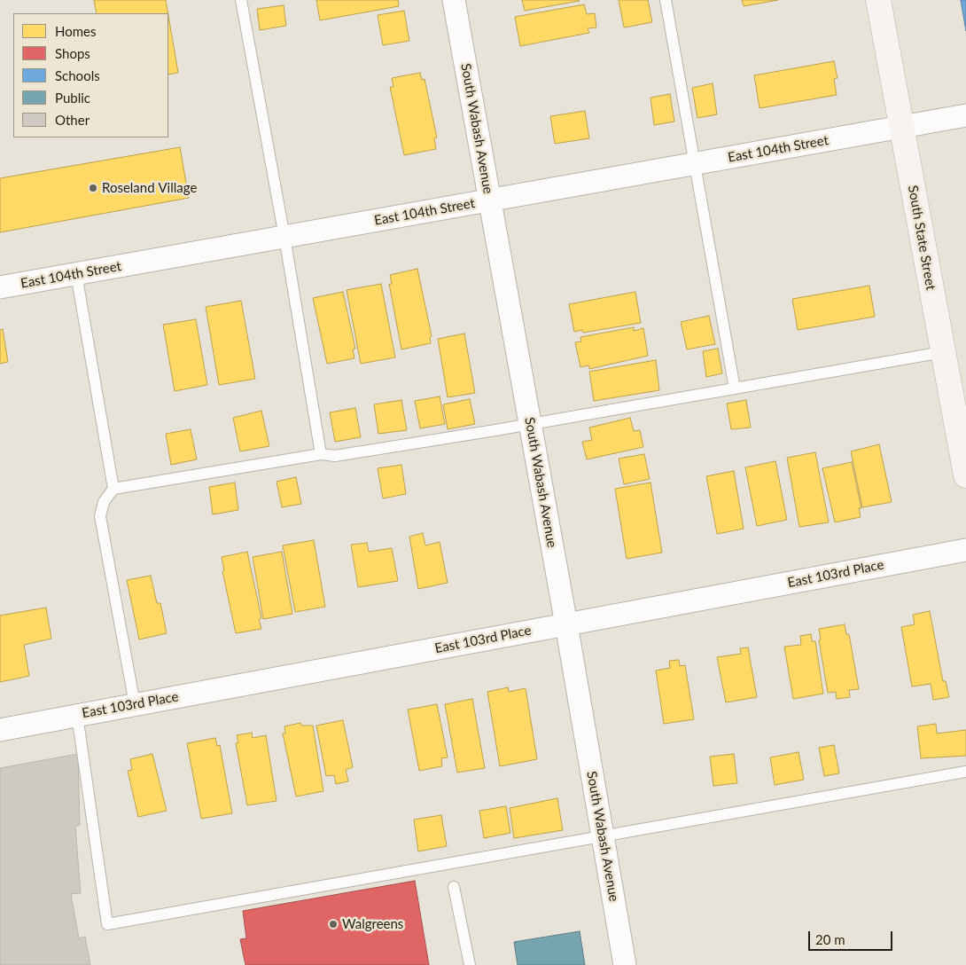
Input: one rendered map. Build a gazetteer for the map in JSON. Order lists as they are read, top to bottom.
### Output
{
  "streets": {
    "street": [
      "South Wabash Avenue",
      "East 104th Street",
      "South State Street",
      "East 103rd Place"
    ]
  },
  "crossings": [
    ["South Wabash Avenue", "East 104th Street"],
    ["South Wabash Avenue", "East 103rd Place"],
    ["East 104th Street", "South State Street"]
  ],
  "places": ["Roseland Village", "Walgreens"],
  "legend": [
    "Homes",
    "Shops",
    "Schools",
    "Public",
    "Other"
  ],
  "scale_bar": "20 m"
}
